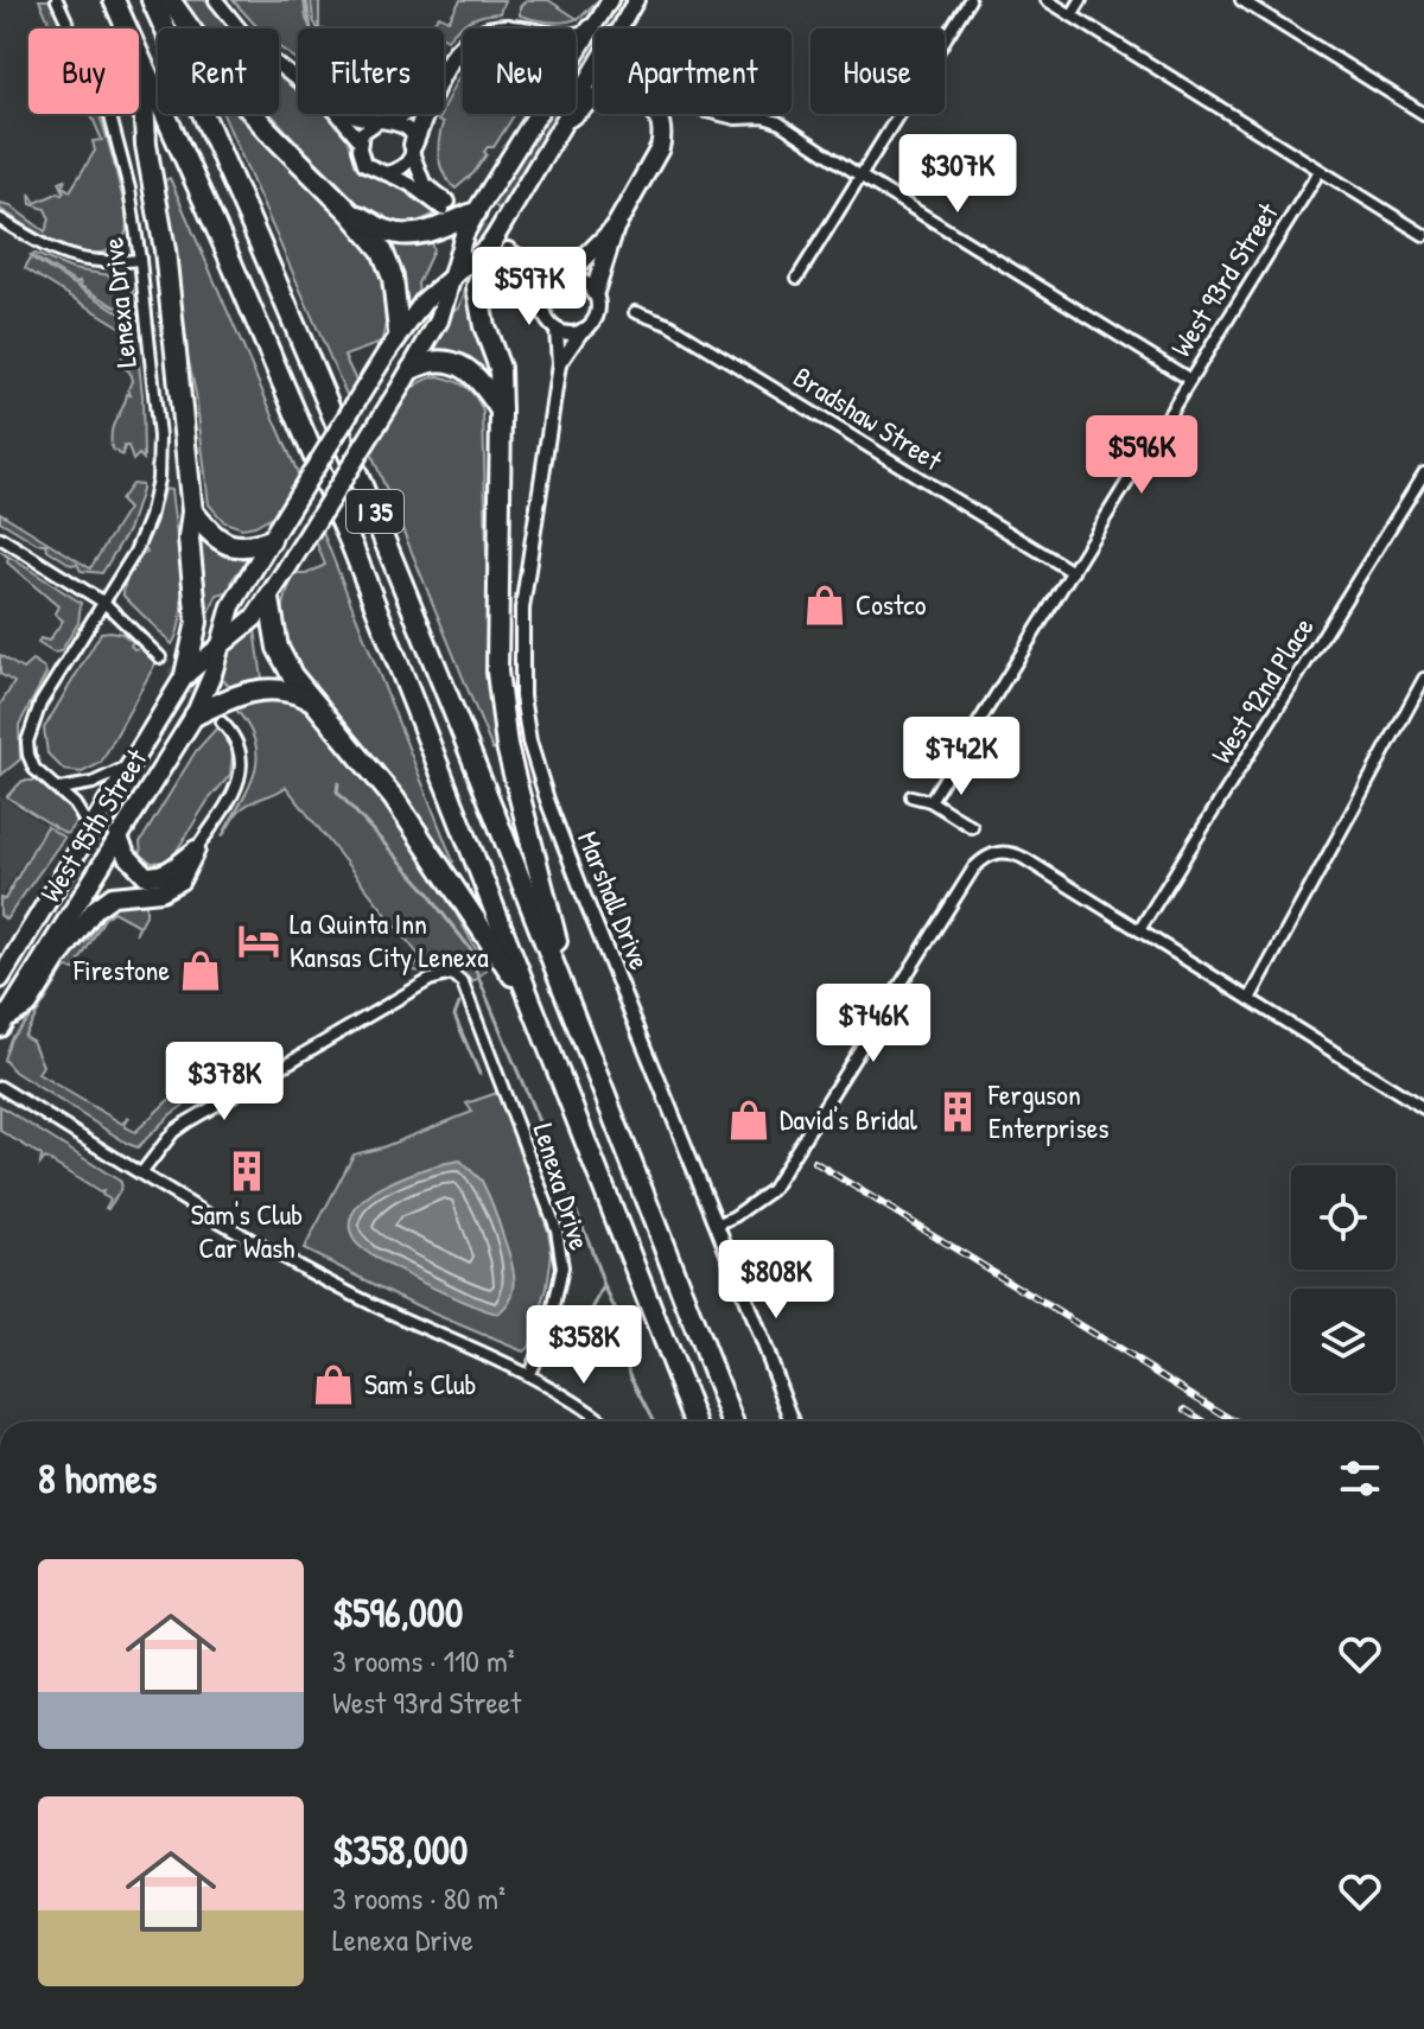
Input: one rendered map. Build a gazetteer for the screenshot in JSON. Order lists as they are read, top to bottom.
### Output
{
  "streets": {
    "highway": ["I 35"],
    "main road": ["West 95th Street"],
    "street": [
      "West 93rd Street",
      "Lenexa Drive",
      "Bradshaw Street",
      "West 92nd Place",
      "Marshall Drive"
    ]
  },
  "crossings": [
    ["West 93rd Street", "Bradshaw Street"],
    ["Lenexa Drive", "West 95th Street"]
  ],
  "places": {
    "shop": [
      "Costco",
      "Firestone",
      "David's Bridal",
      "Sam's Club"
    ],
    "hotel": ["La Quinta Inn Kansas City Lenexa"],
    "building": ["Ferguson Enterprises", "Sam's Club Car Wash"]
  },
  "page": {
    "chip": [
      "Buy",
      "Rent",
      "Filters",
      "New",
      "Apartment",
      "House"
    ],
    "price": [
      "$307K",
      "$597K",
      "$596K",
      "$742K",
      "$746K",
      "$378K",
      "$808K",
      "$358K"
    ],
    "heading": "8 homes",
    "list": [
      {
        "name": "$596,000",
        "note": "3 rooms · 110 m² · West 93rd Street"
      },
      {
        "name": "$358,000",
        "note": "3 rooms · 80 m² · Lenexa Drive"
      }
    ]
  }
}
